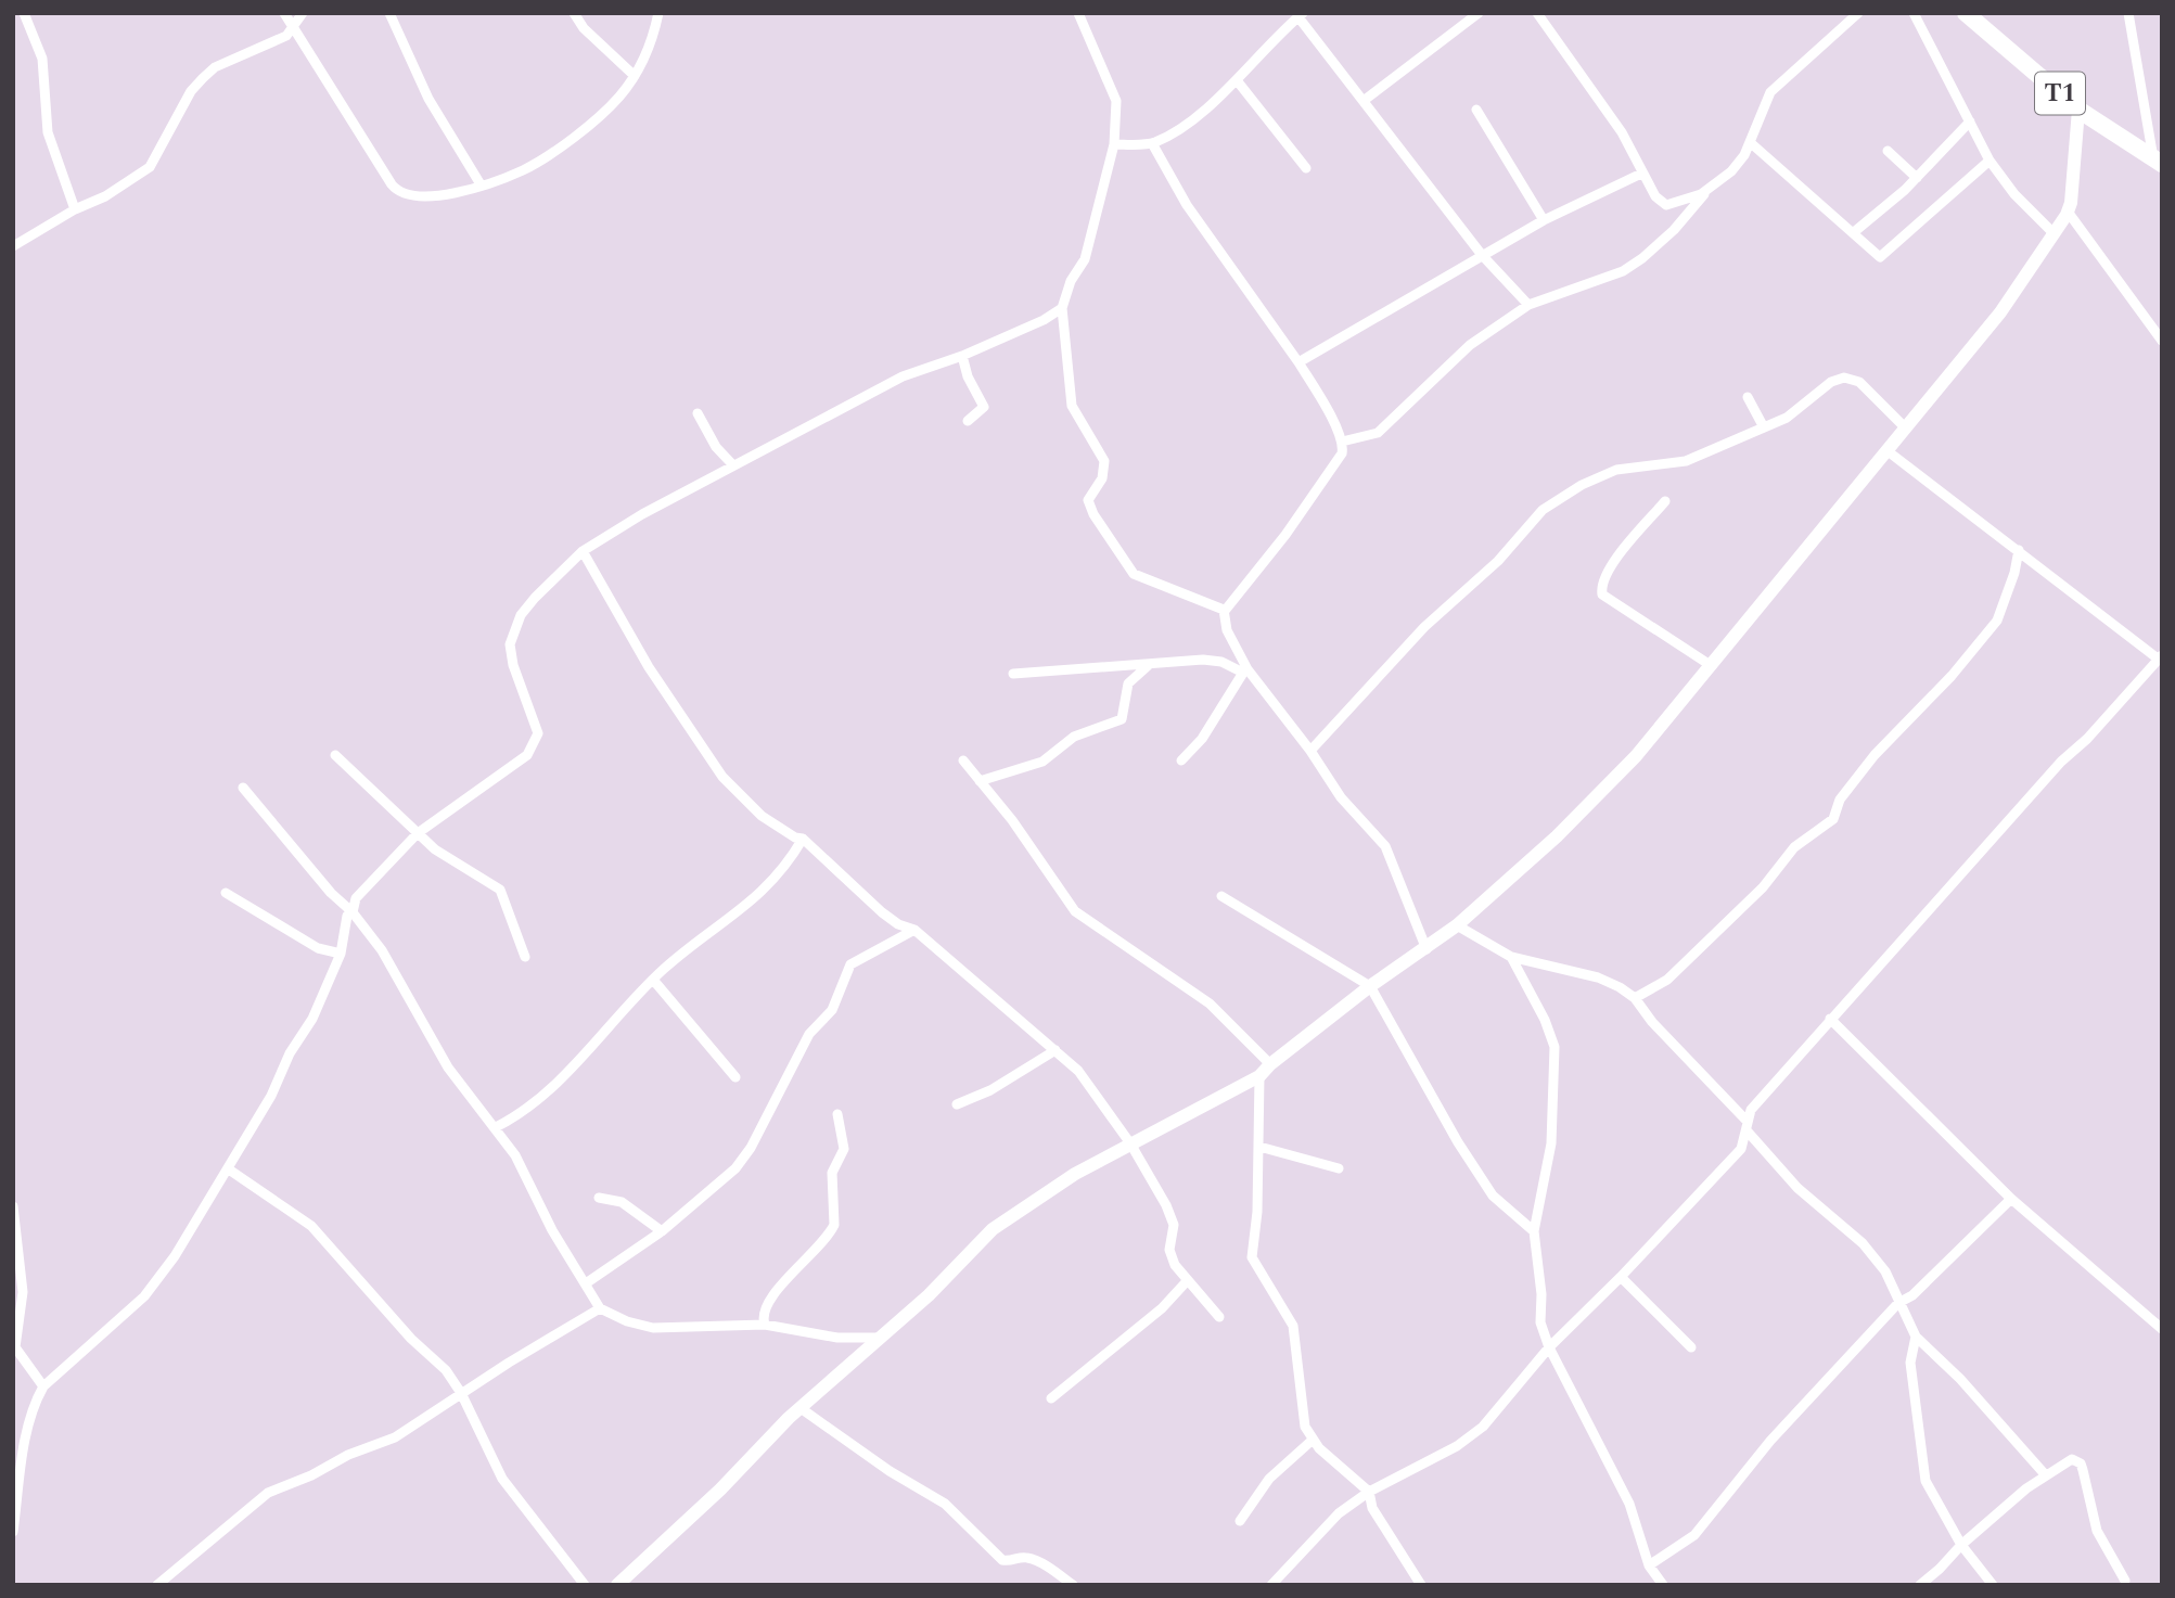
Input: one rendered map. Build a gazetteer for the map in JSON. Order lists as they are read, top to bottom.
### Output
{
  "streets": {
    "highway": ["T1"]
  }
}
